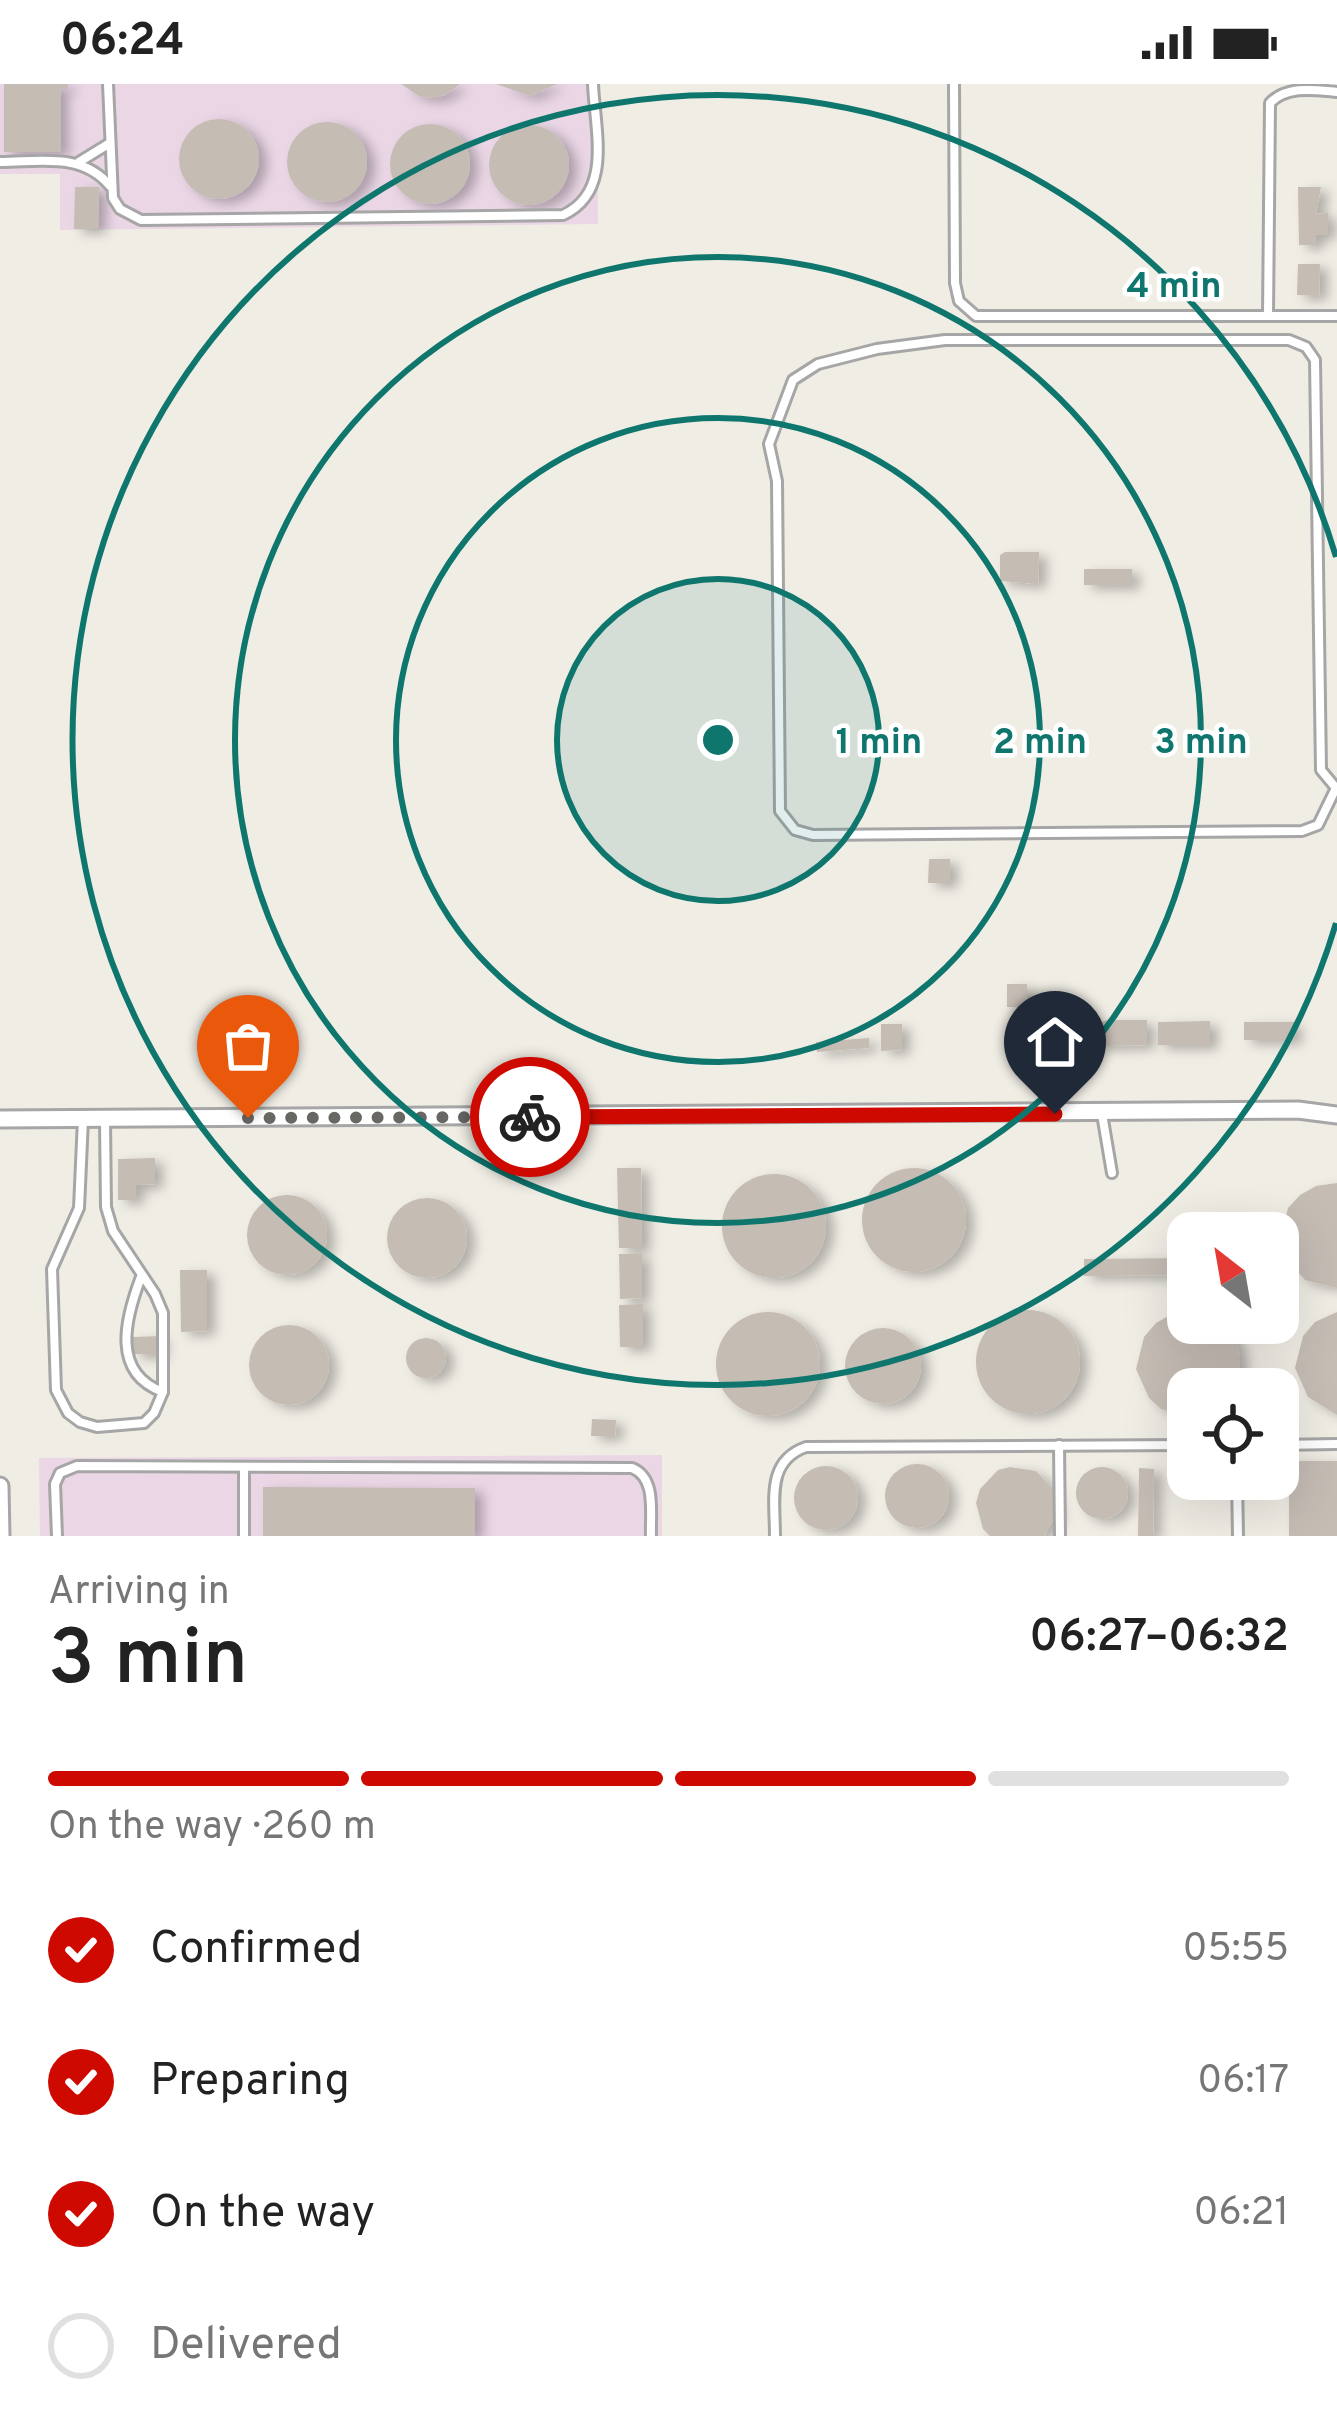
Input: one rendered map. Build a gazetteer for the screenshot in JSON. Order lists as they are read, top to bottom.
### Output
{
  "north": "top left",
  "page": {
    "status": "06:24",
    "heading": ["3 min", "Arriving in", "06:27–06:32"],
    "bar": "On the way · 260 m",
    "list": [
      ["Confirmed", "05:55"],
      ["Preparing", "06:17"],
      ["On the way", "06:21"],
      "Delivered"
    ]
  },
  "rings": [
    "4 min",
    "1 min",
    "2 min",
    "3 min"
  ]
}
